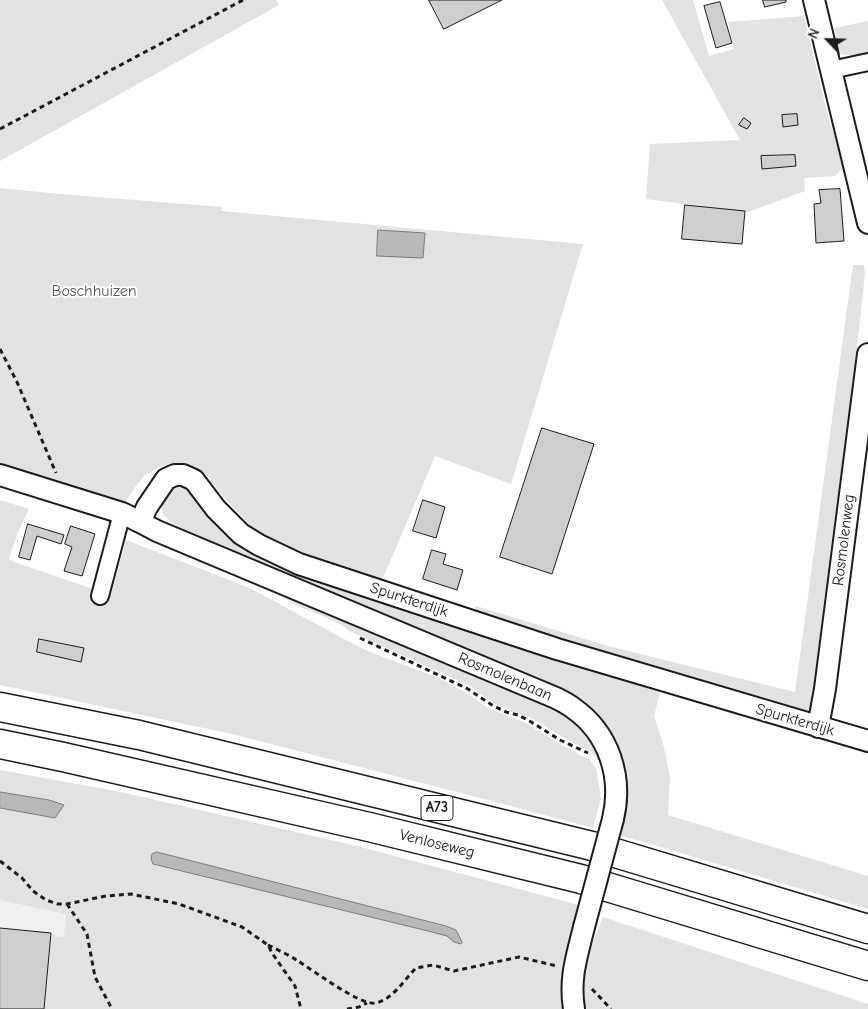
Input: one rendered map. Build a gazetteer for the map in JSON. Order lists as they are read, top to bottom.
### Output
{
  "streets": {
    "highway": ["A73", "Venloseweg"],
    "street": ["Rosmolenweg", "Spurkterdijk", "Rosmolenbaan"]
  },
  "crossings": [
    ["Rosmolenweg", "Spurkterdijk"],
    ["Spurkterdijk", "Rosmolenbaan"]
  ],
  "parks": ["Boschhuizen"],
  "north": "top left"
}
